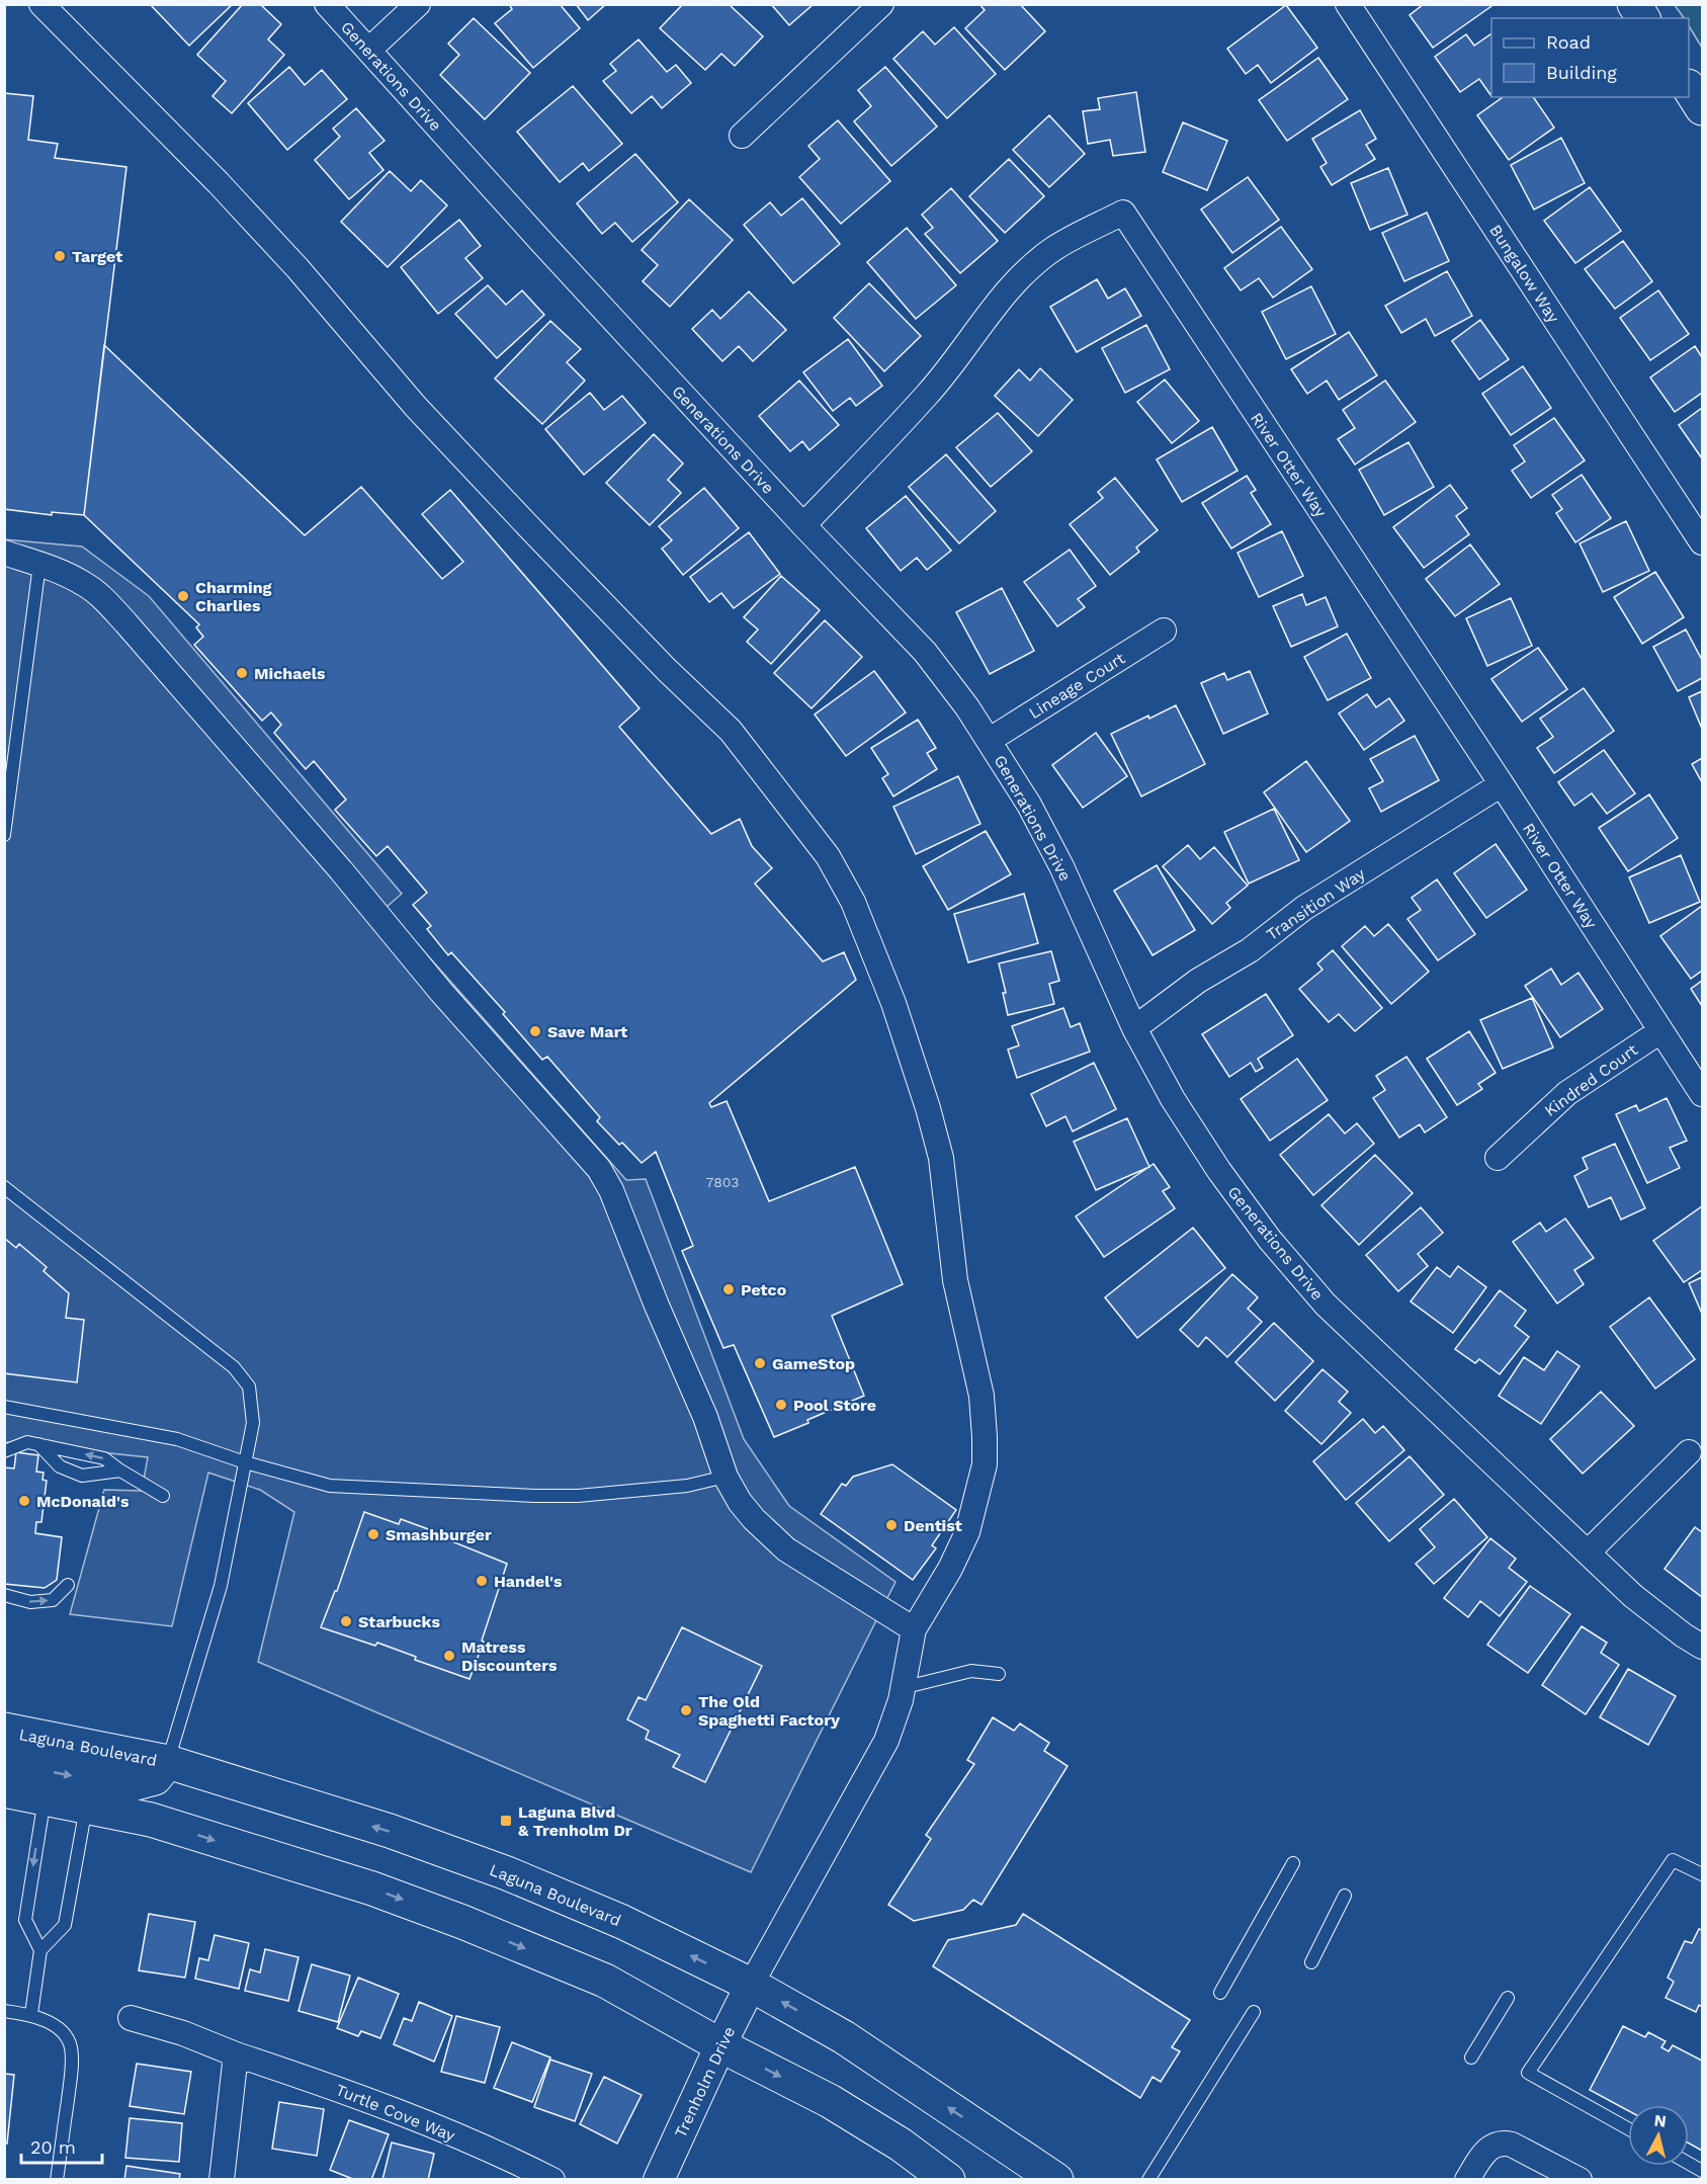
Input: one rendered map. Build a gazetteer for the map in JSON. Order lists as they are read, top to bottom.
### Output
{
  "streets": {
    "main road": ["Laguna Boulevard"],
    "street": [
      "Generations Drive",
      "Bungalow Way",
      "River Otter Way",
      "Lineage Court",
      "Transition Way",
      "Kindred Court",
      "Trenholm Drive",
      "Turtle Cove Way"
    ]
  },
  "crossings": [
    ["Generations Drive", "River Otter Way"],
    ["Generations Drive", "Lineage Court"],
    ["Generations Drive", "Transition Way"],
    ["River Otter Way", "Transition Way"],
    ["River Otter Way", "Kindred Court"],
    ["Laguna Boulevard", "Trenholm Drive"]
  ],
  "places": {
    "other": [
      "Target",
      "Charming Charlies",
      "Michaels",
      "Save Mart",
      "Petco",
      "GameStop",
      "Pool Store",
      "McDonald's",
      "Dentist",
      "Smashburger",
      "Handel's",
      "Starbucks",
      "Matress Discounters",
      "The Old Spaghetti Factory"
    ],
    "transit": ["Laguna Blvd & Trenholm Dr"]
  },
  "house_numbers": ["7803"],
  "legend": ["Road", "Building"],
  "scale_bar": "20 m",
  "north": "top"
}
